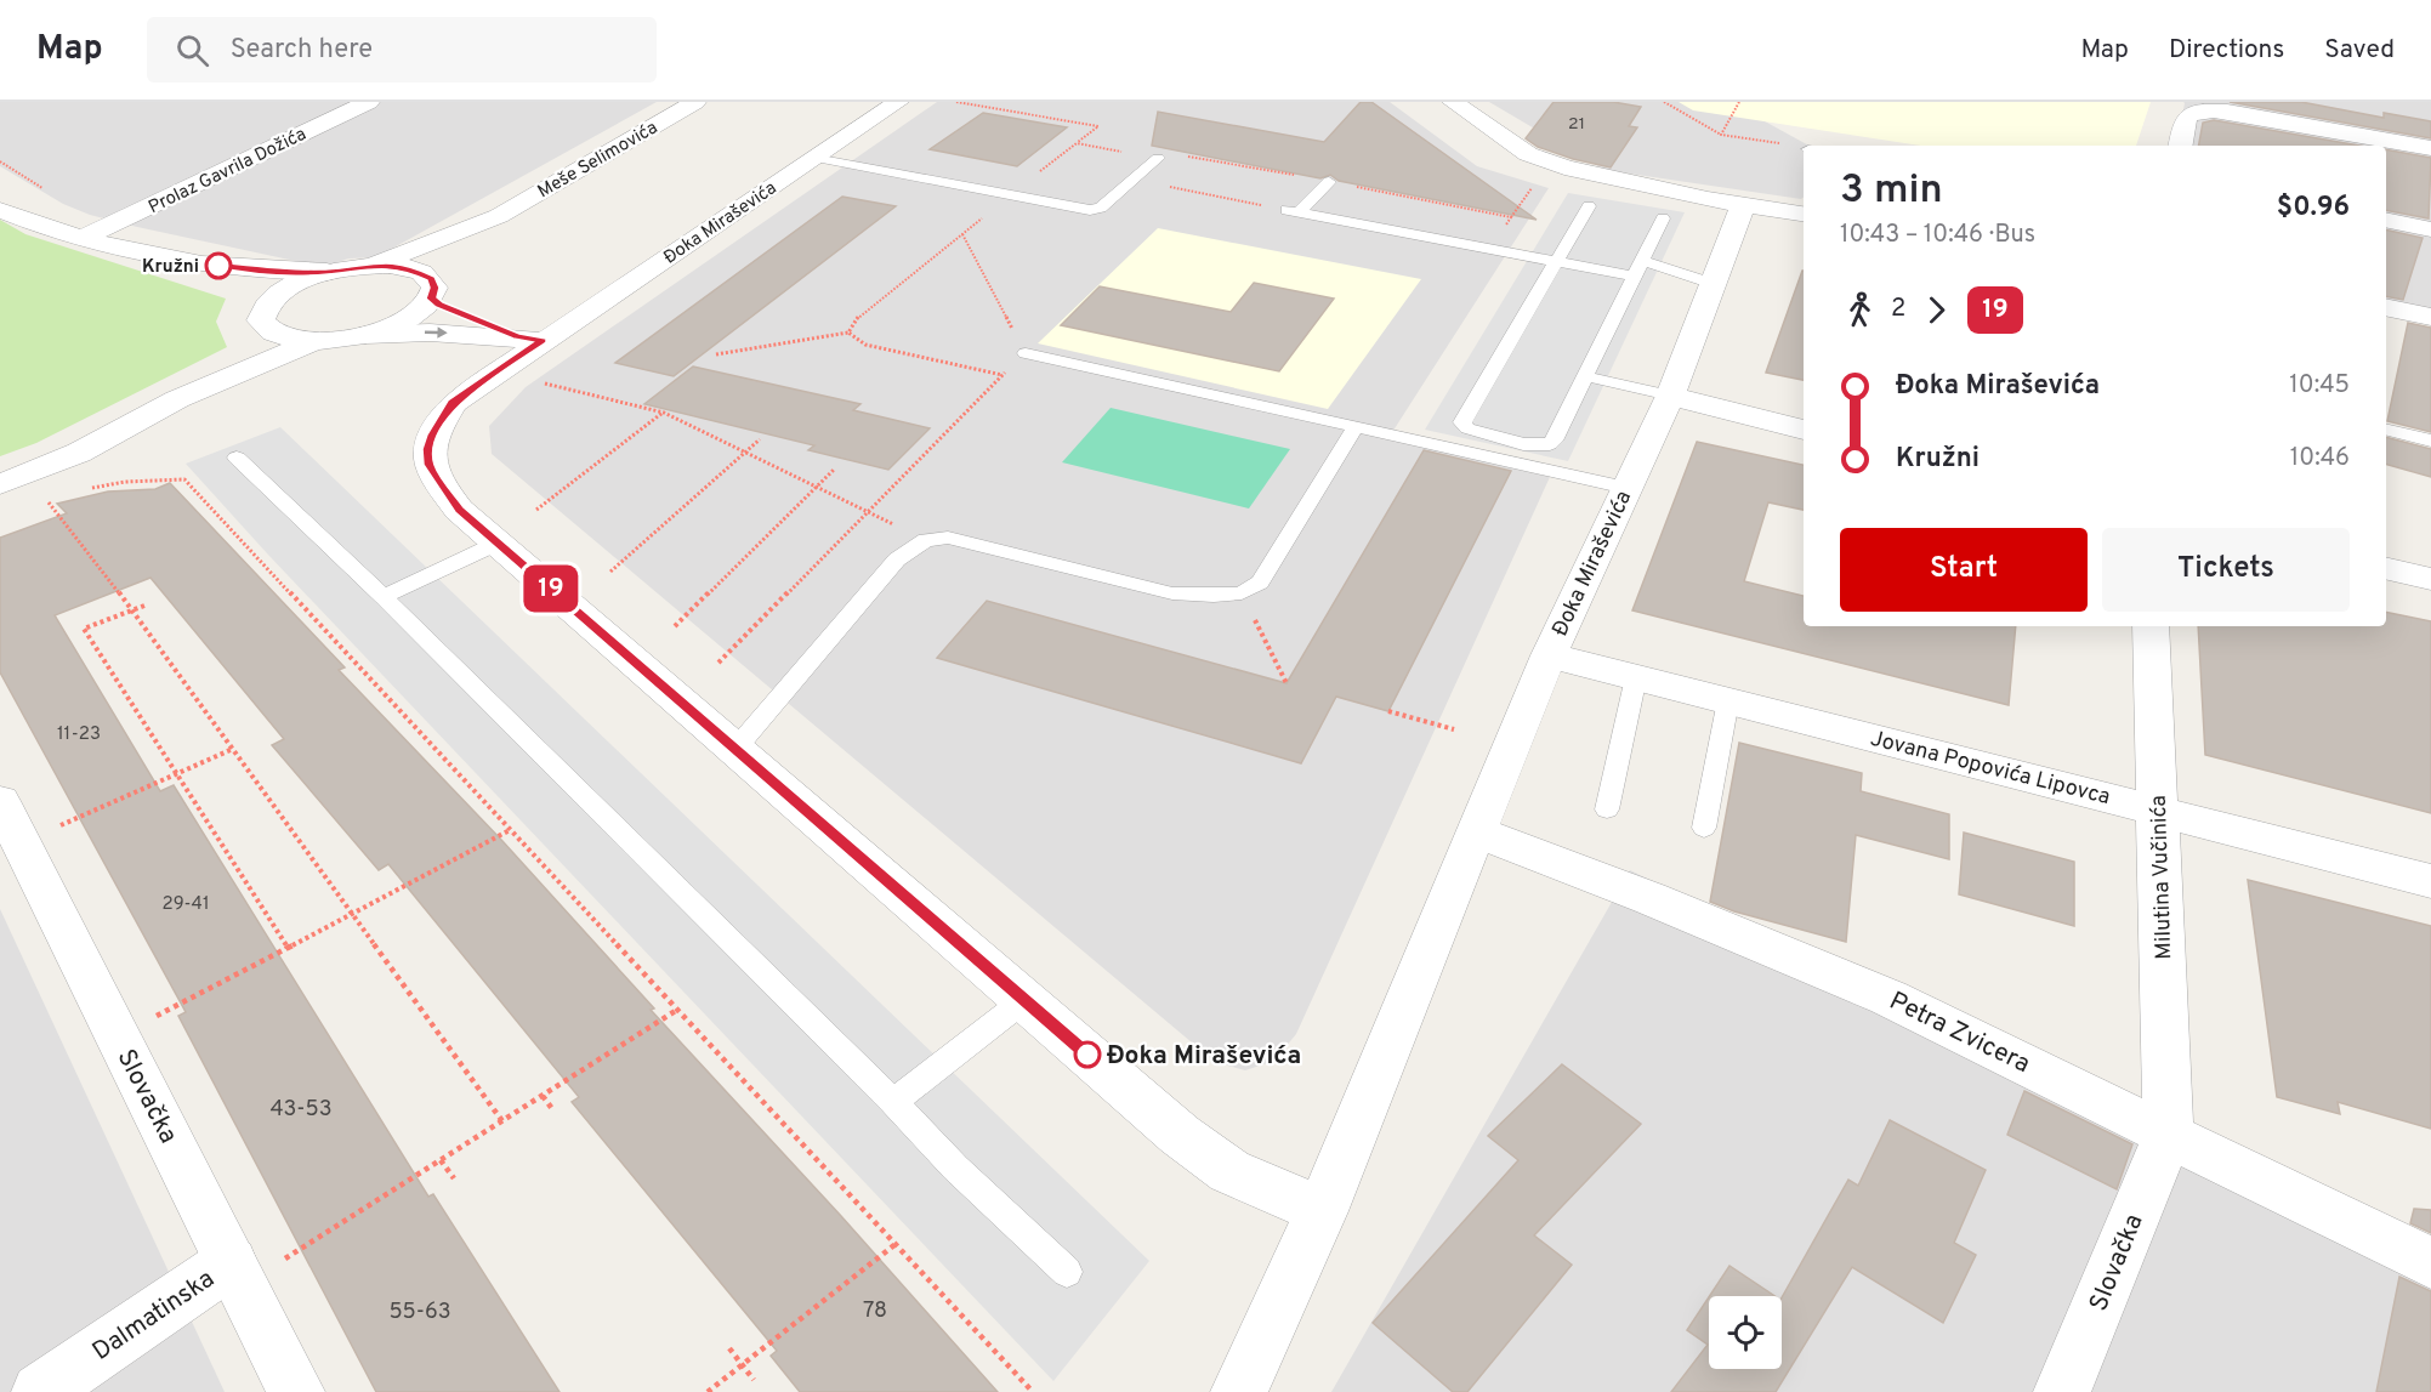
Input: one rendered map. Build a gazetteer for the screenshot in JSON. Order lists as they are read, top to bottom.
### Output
{
  "streets": {
    "street": [
      "Meše Selimovića",
      "Prolaz Gavrila Dožića",
      "Đoka Miraševića",
      "Jovana Popovića Lipovca",
      "Milutina Vučinića",
      "Petra Zvicera",
      "Slovačka",
      "Dalmatinska"
    ]
  },
  "crossings": [
    ["Đoka Miraševića", "Jovana Popovića Lipovca"],
    ["Đoka Miraševića", "Petra Zvicera"],
    ["Jovana Popovića Lipovca", "Milutina Vučinića"],
    ["Milutina Vučinića", "Petra Zvicera"],
    ["Milutina Vučinića", "Slovačka"],
    ["Petra Zvicera", "Slovačka"],
    ["Slovačka", "Dalmatinska"]
  ],
  "places": ["Kružni", "Đoka Miraševića"],
  "lines": ["bus line 19"],
  "house_numbers": [
    "21",
    "11-23",
    "29-41",
    "43-53",
    "78",
    "55-63"
  ],
  "page": {
    "header": "Map",
    "search": "Search here",
    "nav": ["Map", "Directions", "Saved"],
    "on_map": "19",
    "heading": ["3 min", "10:43 – 10:46 · Bus", "$0.96"],
    "legs": ["2", "19"],
    "list": [
      {
        "name": "Đoka Miraševića",
        "value": "10:45"
      },
      {
        "name": "Kružni",
        "value": "10:46"
      }
    ],
    "buttons": ["Start", "Tickets"]
  }
}
